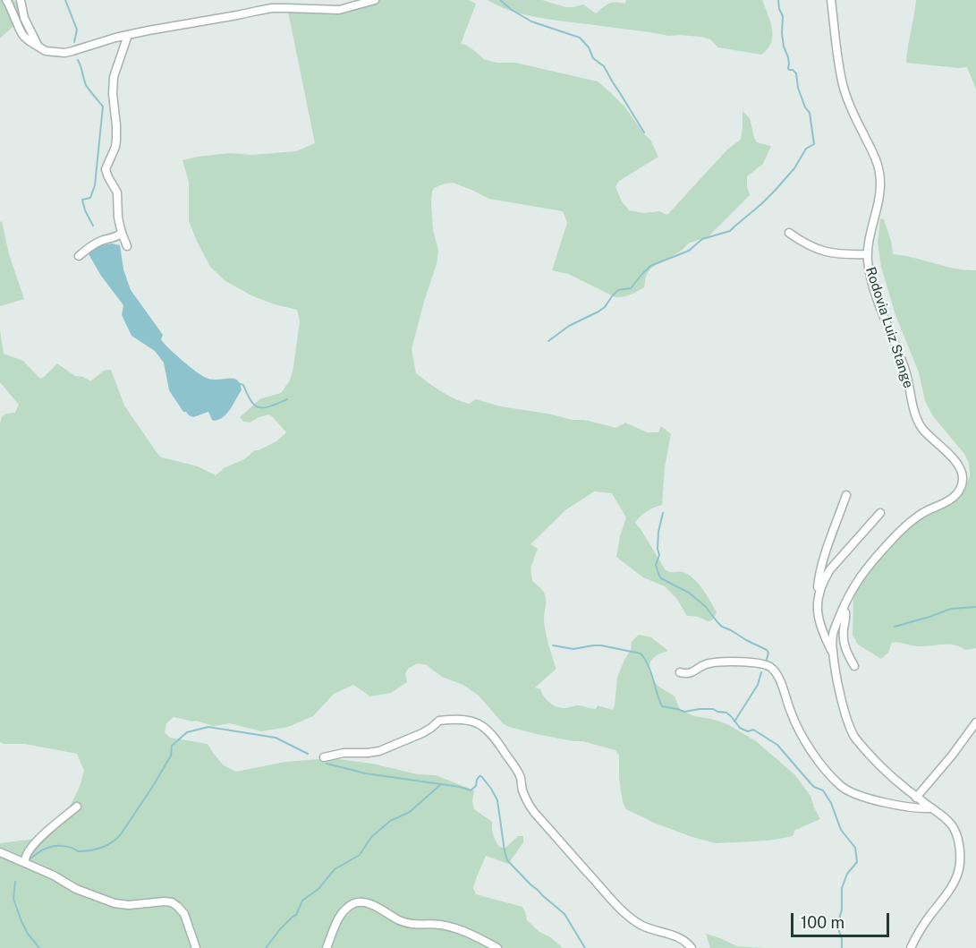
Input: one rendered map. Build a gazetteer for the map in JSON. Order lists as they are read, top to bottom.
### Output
{
  "streets": {
    "street": ["Rodovia Luiz Stange"]
  },
  "scale_bar": "100 m"
}
